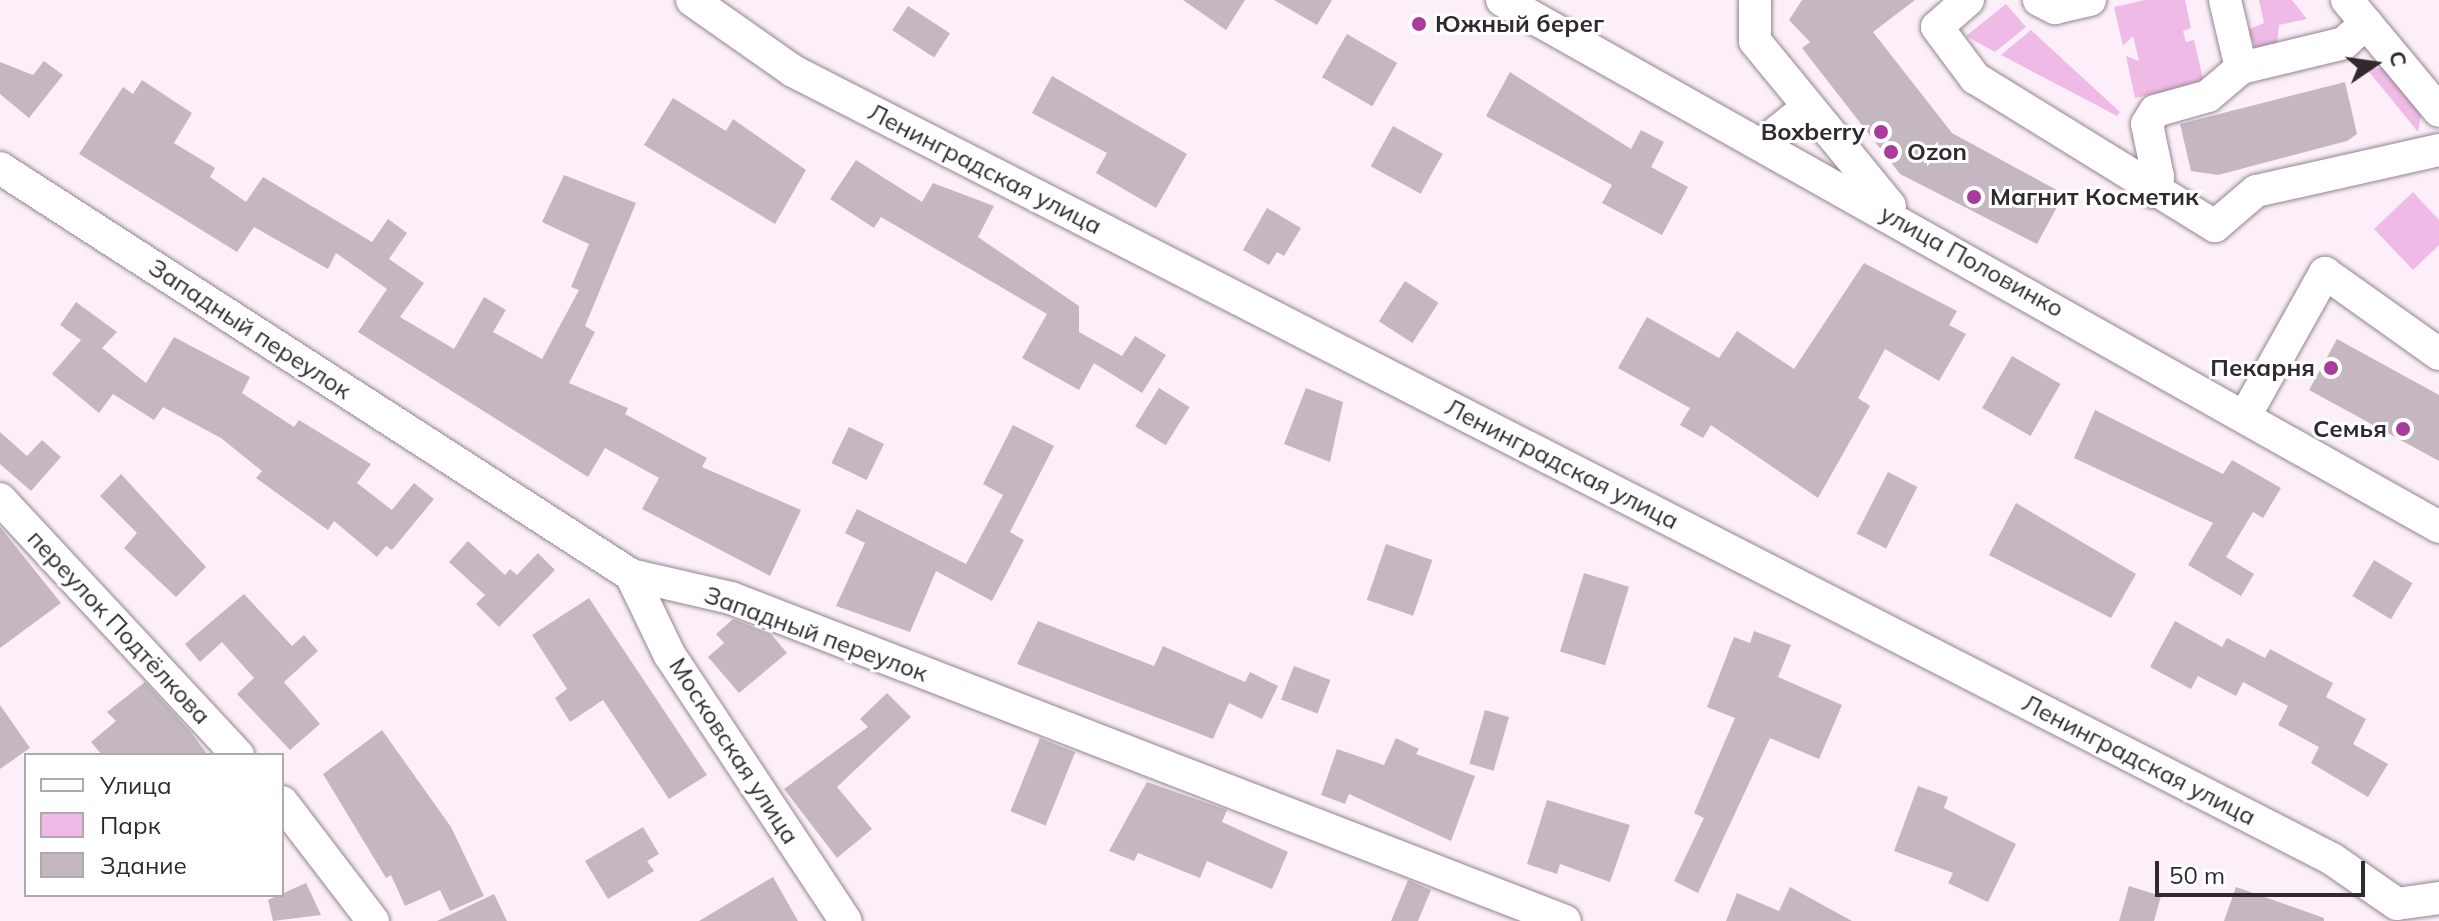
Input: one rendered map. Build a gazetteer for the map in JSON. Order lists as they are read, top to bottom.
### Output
{
  "streets": {
    "street": [
      "Ленинградская улица",
      "улица Половинко",
      "Западный переулок",
      "переулок Подтёлкова",
      "Московская улица"
    ]
  },
  "crossings": [
    ["Западный переулок", "Московская улица"]
  ],
  "places": [
    "Южный берег",
    "Boxberry",
    "Ozon",
    "Магнит Косметик",
    "Пекарня",
    "Семья"
  ],
  "legend": ["Улица", "Парк", "Здание"],
  "scale_bar": "50 m",
  "north": "right"
}
